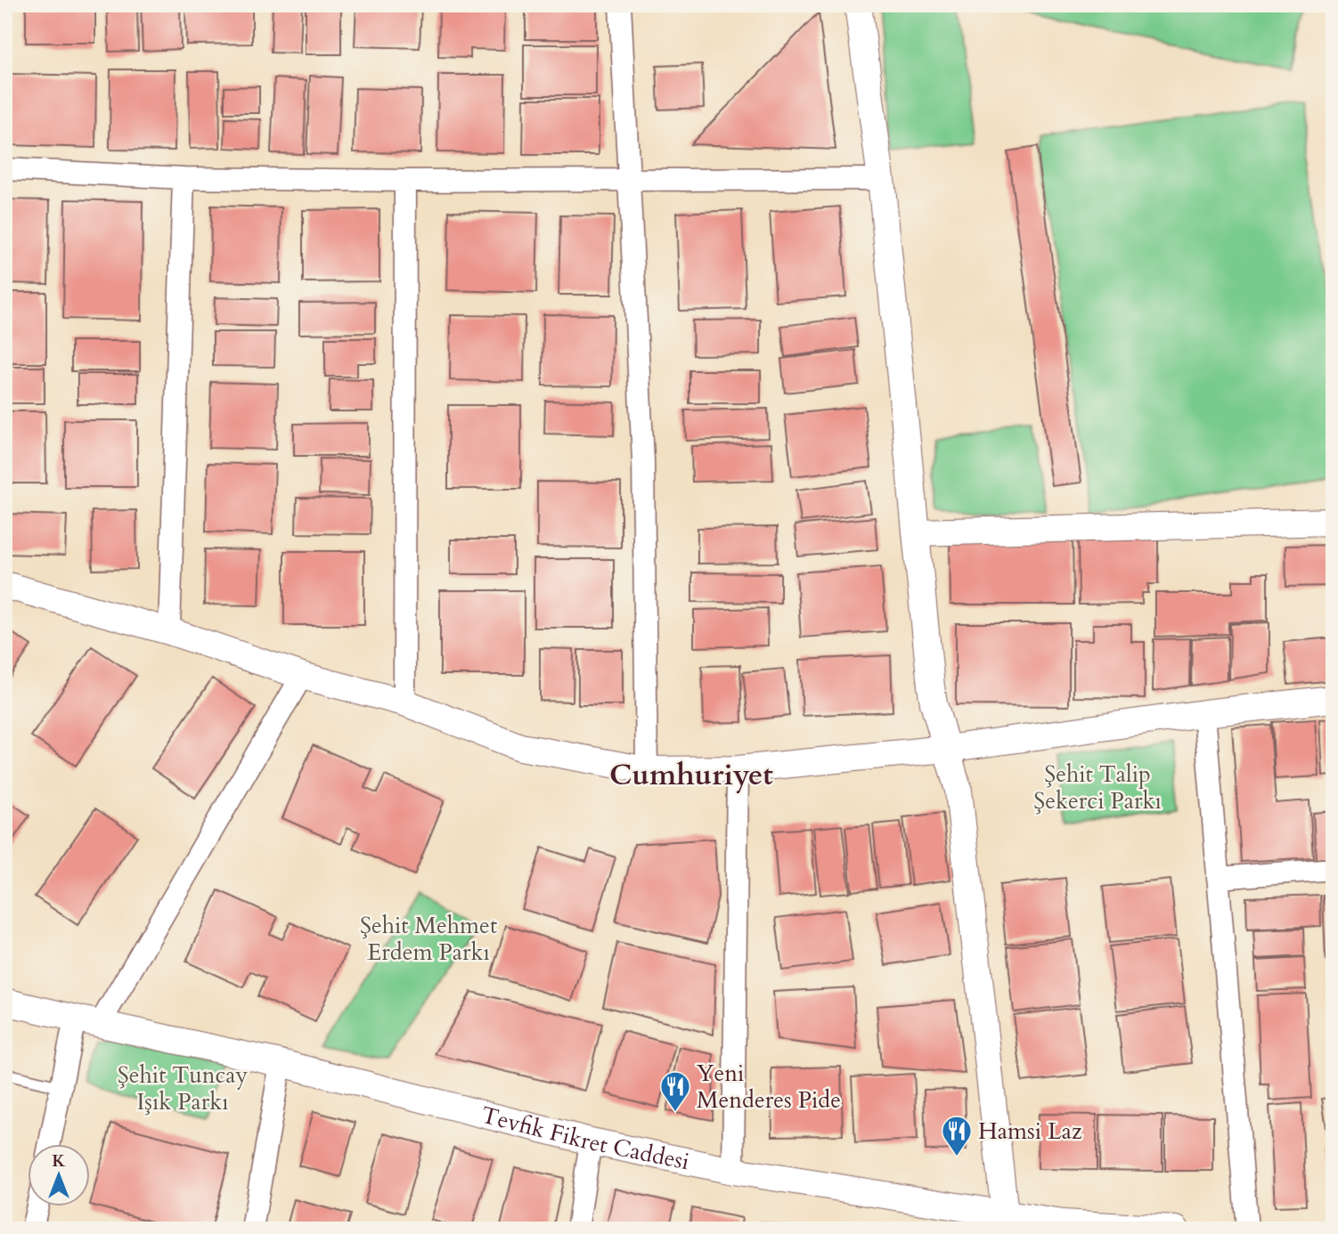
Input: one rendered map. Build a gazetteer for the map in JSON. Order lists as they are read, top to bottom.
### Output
{
  "streets": {
    "street": ["Tevfik Fikret Caddesi"]
  },
  "districts": ["Cumhuriyet"],
  "parks": ["Şehit Talip Şekerci Parkı", "Şehit Mehmet Erdem Parkı", "Şehit Tuncay Işık Parkı"],
  "places": {
    "restaurant": ["Yeni Menderes Pide", "Hamsi Laz"]
  },
  "north": "top"
}
